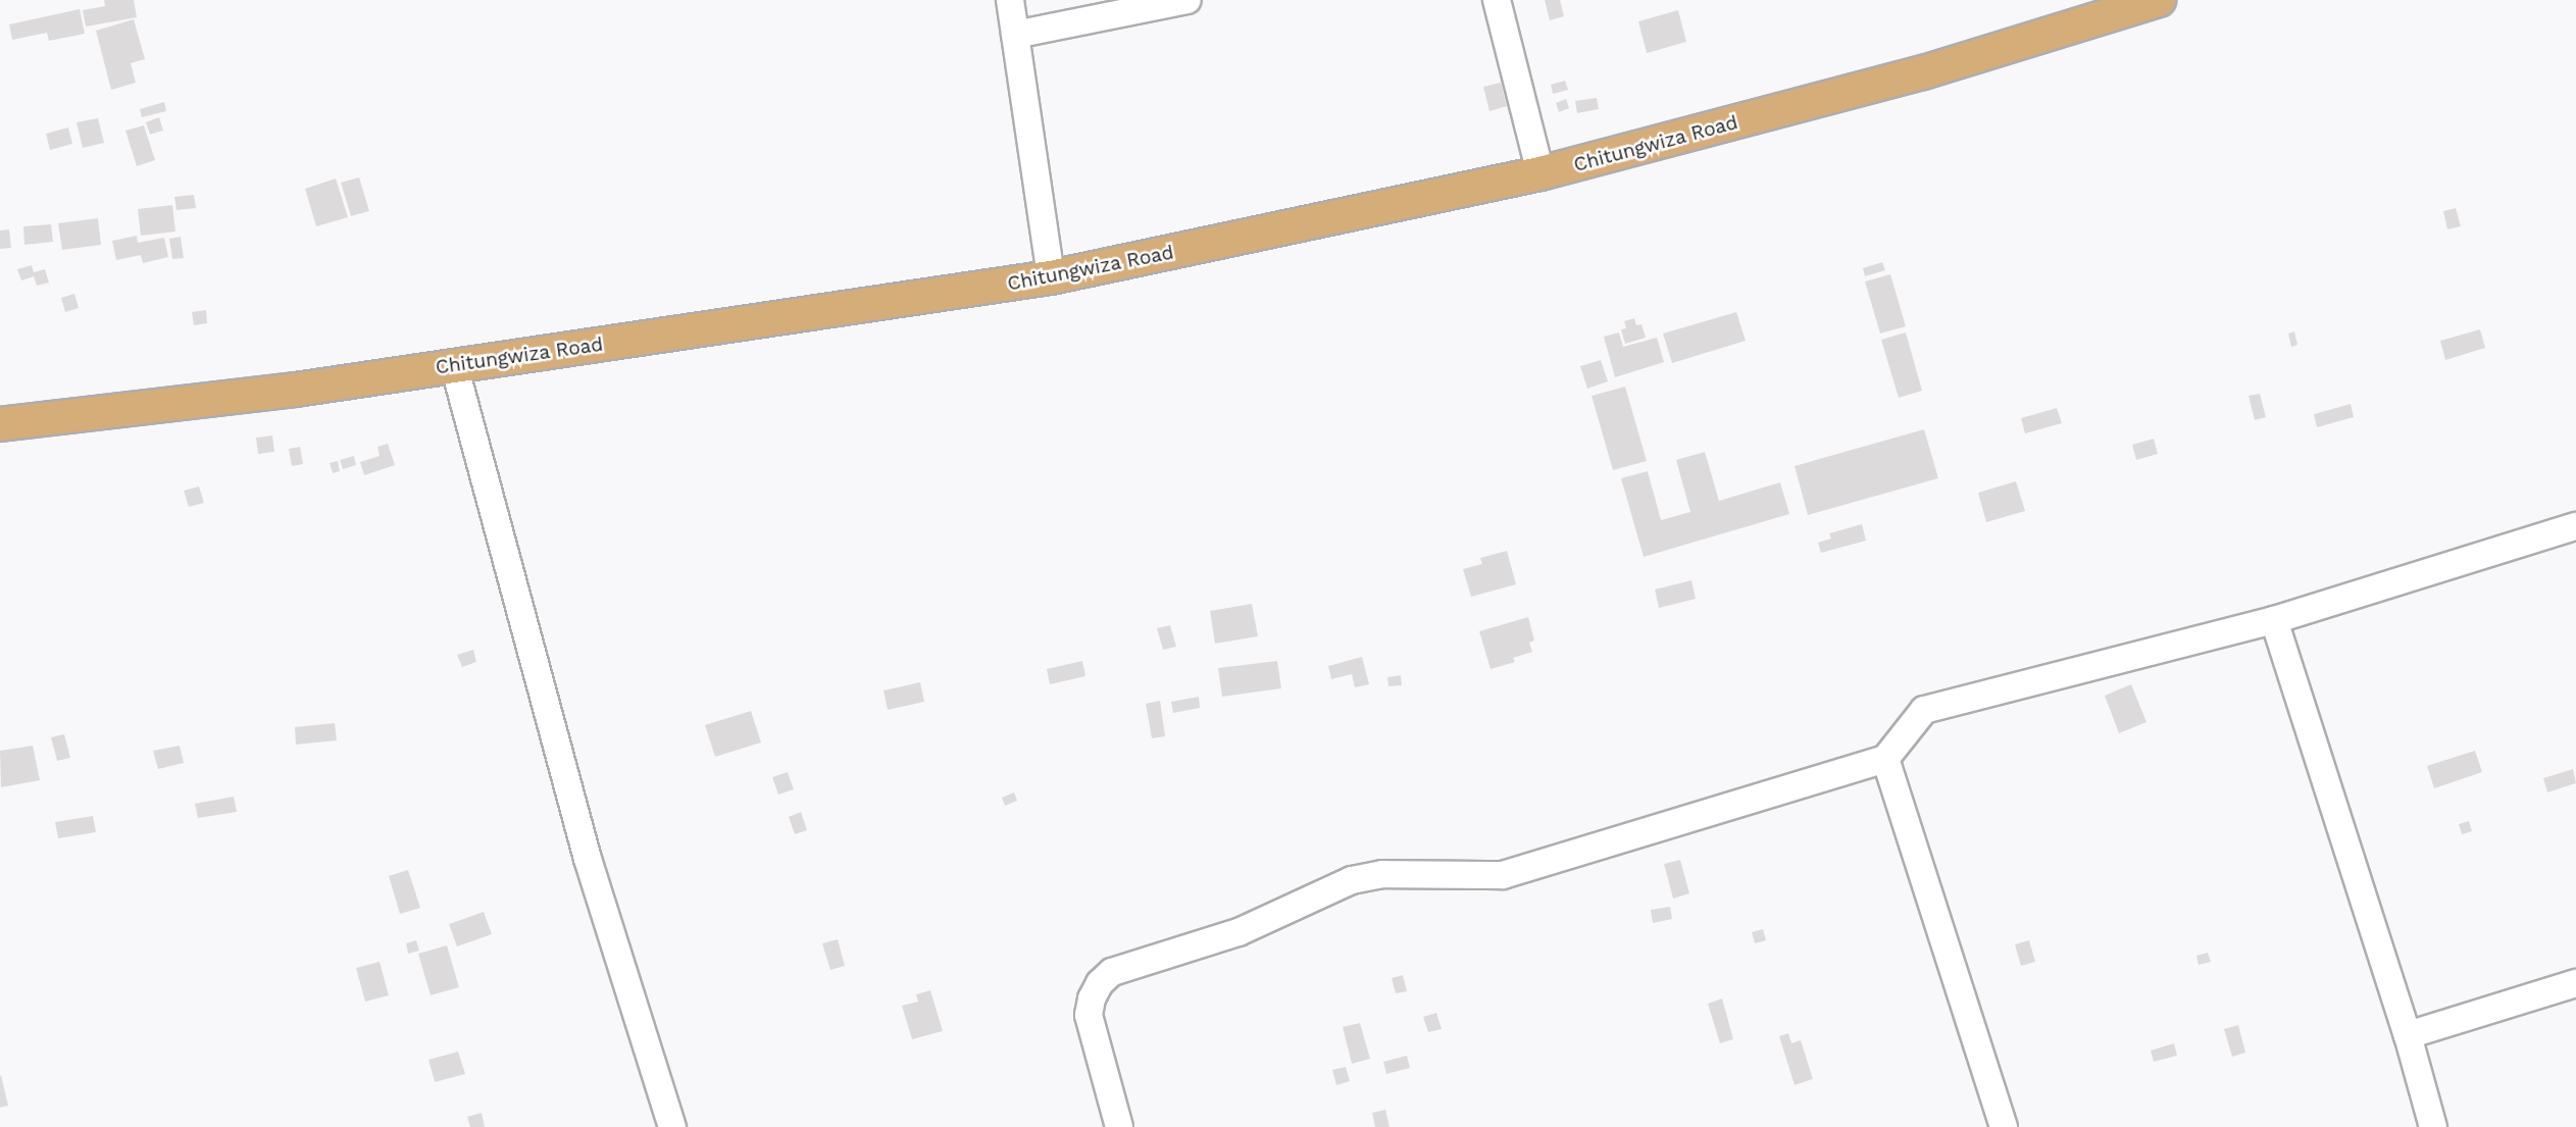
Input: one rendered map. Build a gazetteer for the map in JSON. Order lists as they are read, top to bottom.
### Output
{
  "streets": {
    "main road": ["Chitungwiza Road"]
  }
}
